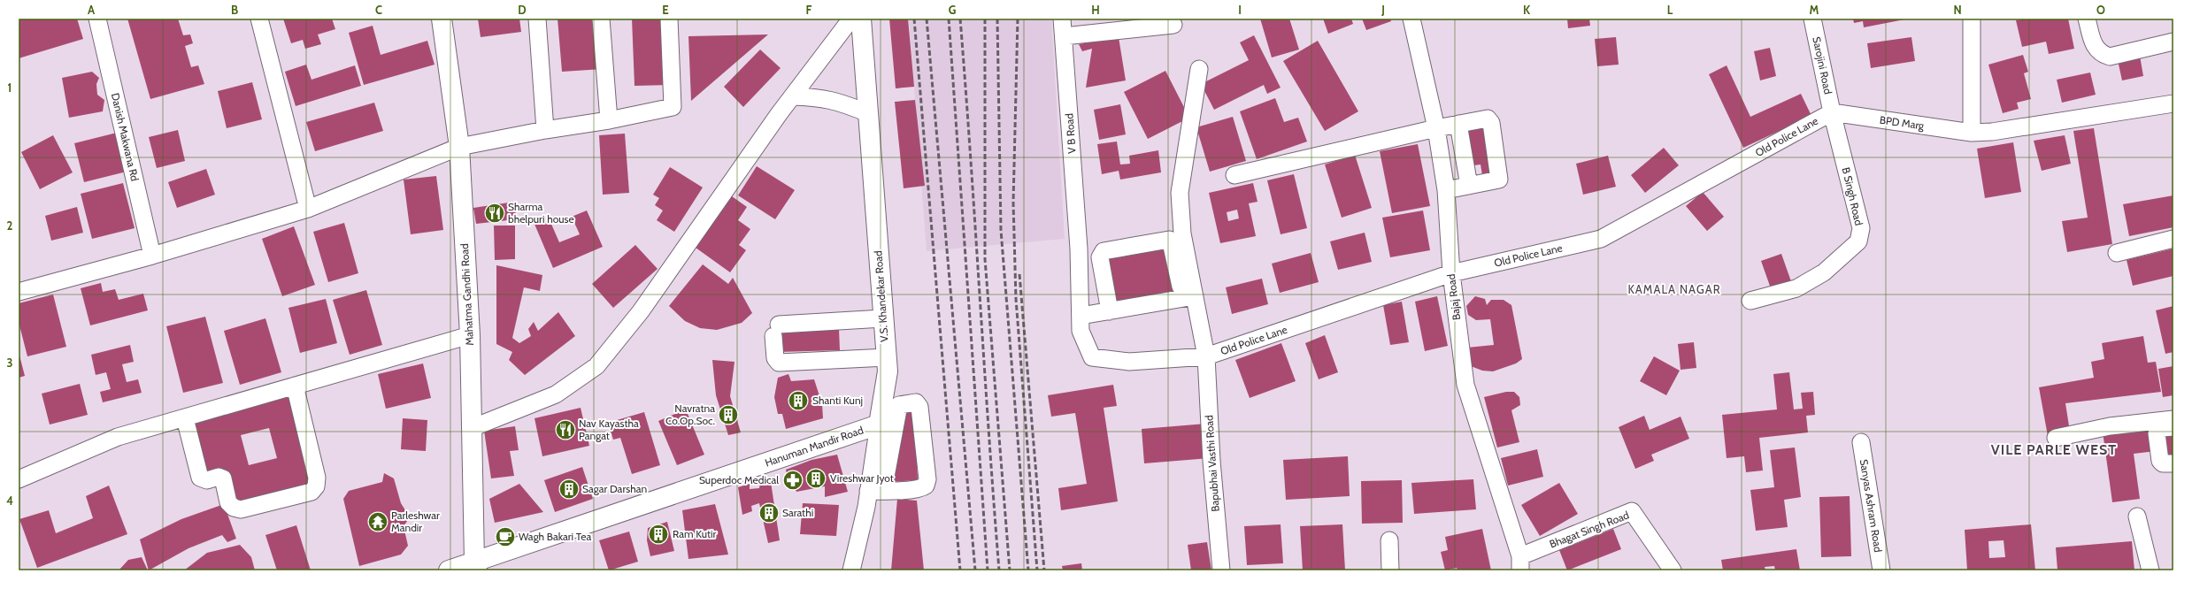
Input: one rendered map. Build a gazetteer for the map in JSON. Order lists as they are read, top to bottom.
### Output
{
  "streets": {
    "street": [
      "Sarojini Road",
      "BPD Marg",
      "V B Road",
      "Danish Makwana Rd",
      "Old Police Lane",
      "B Singh Road",
      "Mahatma Gandhi Road",
      "V.S. Khandekar Road",
      "Bajaj Road",
      "Hanuman Mandir Road",
      "Bapubhai Vasthi Road",
      "Sanyas Ashram Road",
      "Bhagat Singh Road"
    ]
  },
  "crossings": [
    ["Sarojini Road", "BPD Marg"],
    ["Sarojini Road", "Old Police Lane"],
    ["Sarojini Road", "B Singh Road"],
    ["BPD Marg", "Old Police Lane"],
    ["BPD Marg", "B Singh Road"],
    ["V B Road", "Old Police Lane"],
    ["Old Police Lane", "B Singh Road"],
    ["Old Police Lane", "Bajaj Road"],
    ["Old Police Lane", "Bapubhai Vasthi Road"],
    ["Mahatma Gandhi Road", "Hanuman Mandir Road"],
    ["V.S. Khandekar Road", "Hanuman Mandir Road"],
    ["Bajaj Road", "Bhagat Singh Road"]
  ],
  "districts": ["KAMALA NAGAR", "VILE PARLE WEST"],
  "places": {
    "restaurant": ["Sharma bhelpuri house", "Nav Kayastha Pangat"],
    "building": [
      "Shanti Kunj",
      "Navratna Co.Op.Soc.",
      "Vireshwar Jyot",
      "Sagar Darshan",
      "Sarathi",
      "Ram Kutir"
    ],
    "pharmacy": ["Superdoc Medical"],
    "temple": ["Parleshwar Mandir"],
    "cafe": ["Wagh Bakari Tea"]
  },
  "grid": {
    "columns": [
      "A",
      "B",
      "C",
      "D",
      "E",
      "F",
      "G",
      "H",
      "I",
      "J",
      "K",
      "L",
      "M",
      "N",
      "O"
    ],
    "rows": [
      "1",
      "2",
      "3",
      "4"
    ]
  }
}
